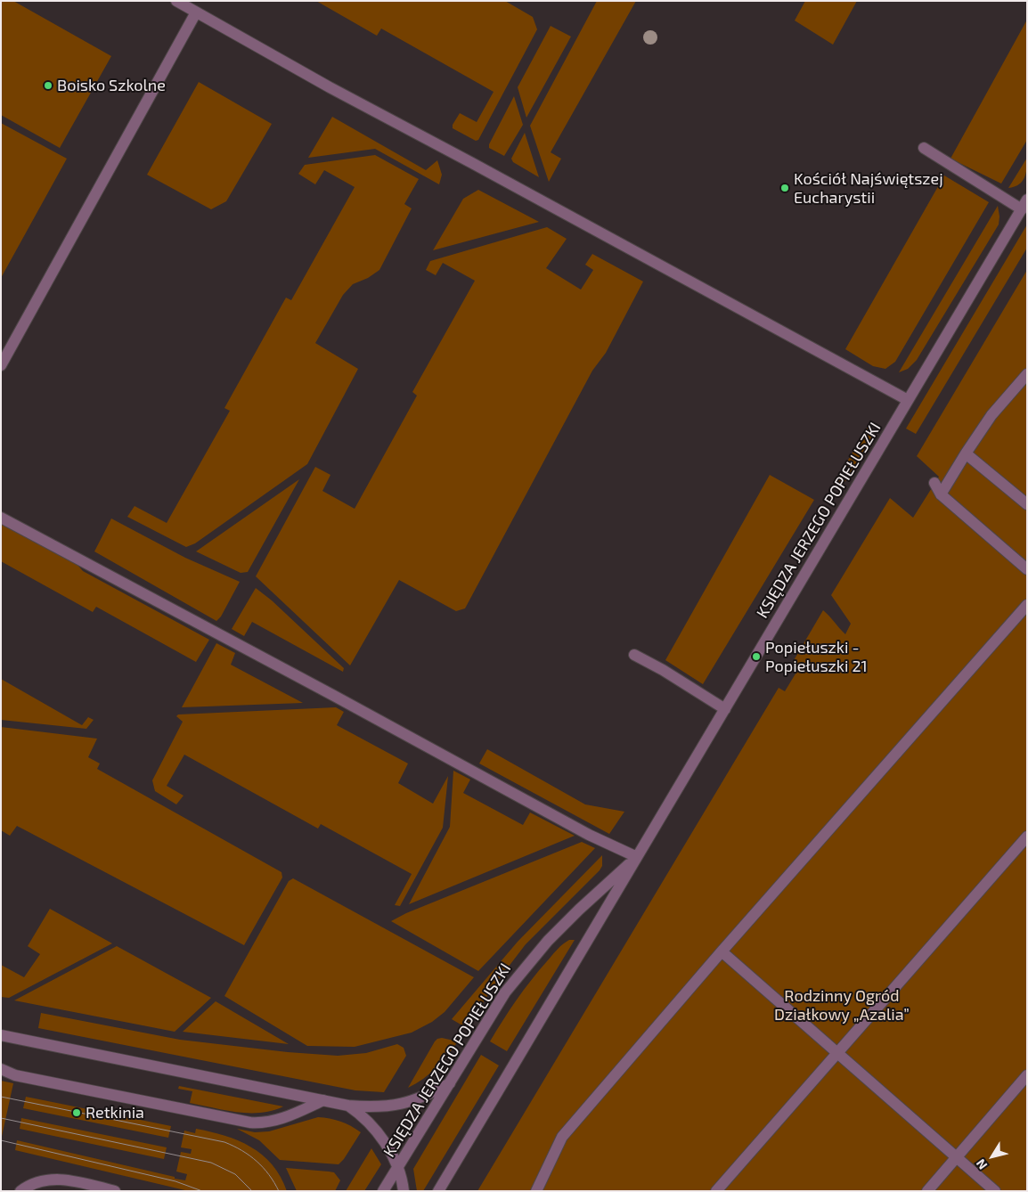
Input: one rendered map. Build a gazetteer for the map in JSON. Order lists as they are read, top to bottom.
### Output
{
  "streets": {
    "street": ["KSIĘDZA JERZEGO POPIEŁUSZKI"]
  },
  "parks": ["Rodzinny Ogród Działkowy „Azalia”"],
  "places": [
    "Boisko Szkolne",
    "Kościół Najświętszej Eucharystii",
    "Popiełuszki - Popiełuszki 21",
    "Retkinia"
  ],
  "north": "bottom left"
}
